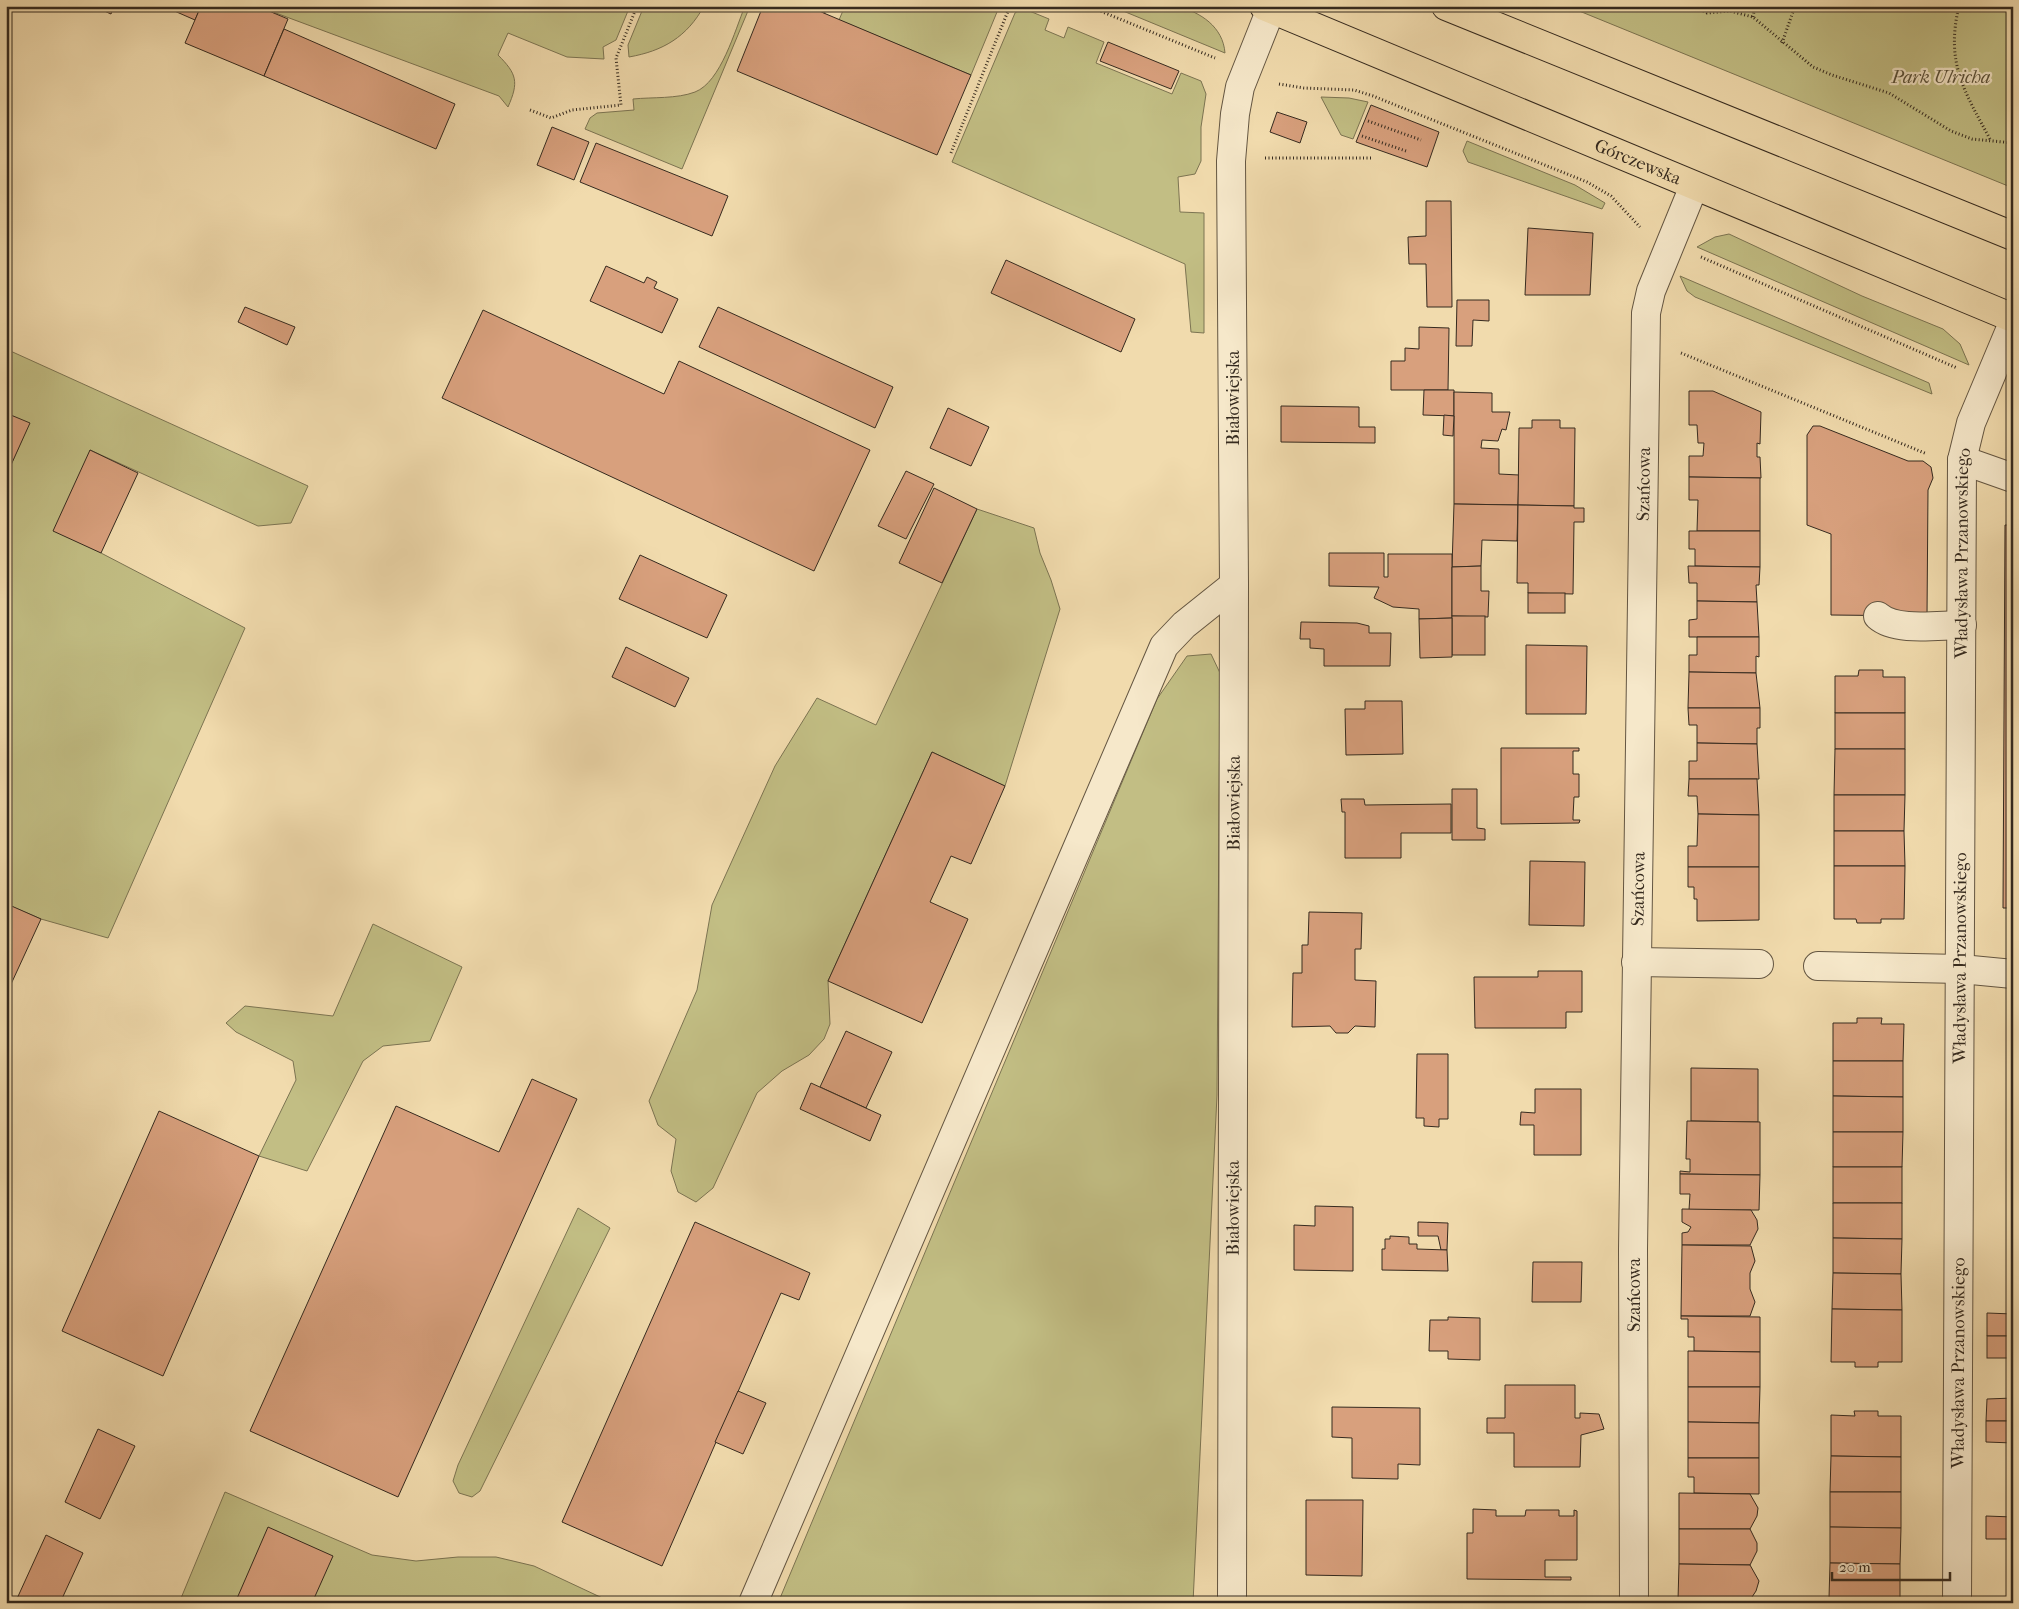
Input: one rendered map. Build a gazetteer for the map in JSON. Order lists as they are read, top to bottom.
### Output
{
  "streets": {
    "main road": ["Górczewska"],
    "street": ["Białowiejska", "Szańcowa", "Władysława Przanowskiego"]
  },
  "crossings": [
    ["Górczewska", "Białowiejska"],
    ["Górczewska", "Szańcowa"]
  ],
  "parks": ["Park Ulricha"],
  "scale_bar": "20 m"
}
